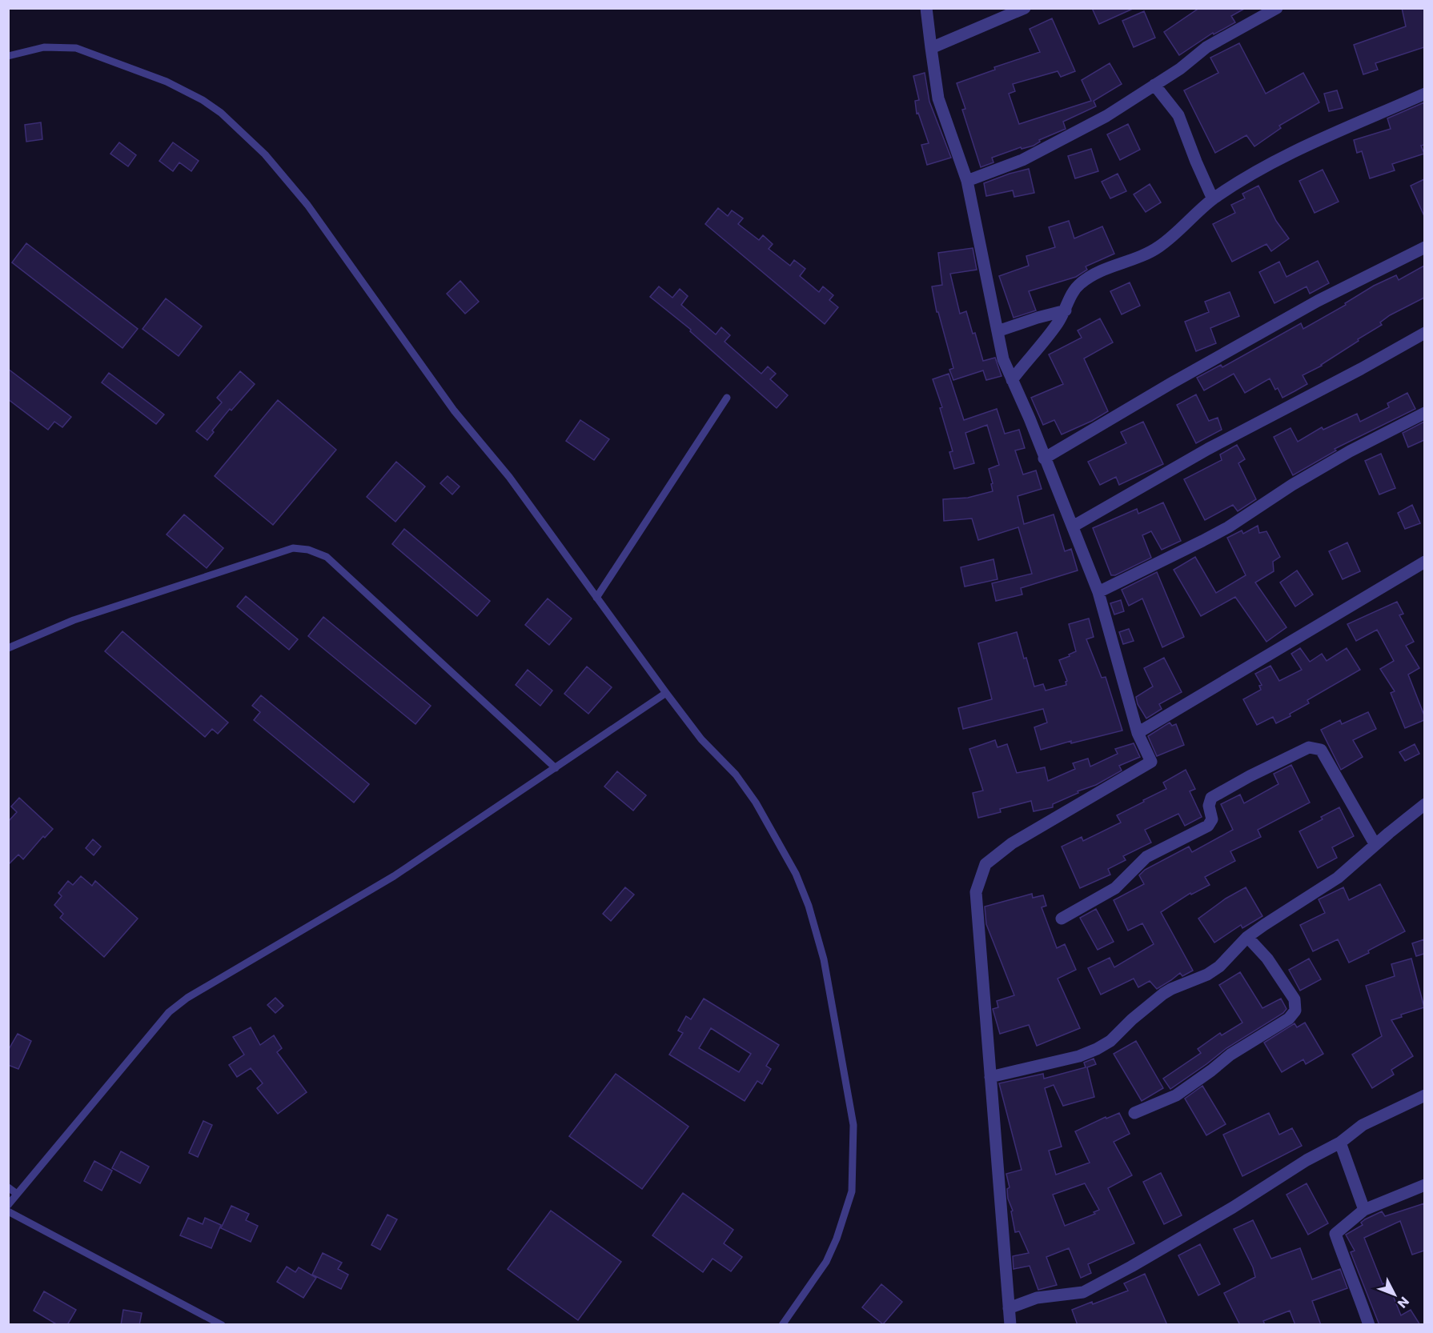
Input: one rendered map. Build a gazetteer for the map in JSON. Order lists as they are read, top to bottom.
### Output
{
  "north": "bottom right"
}
